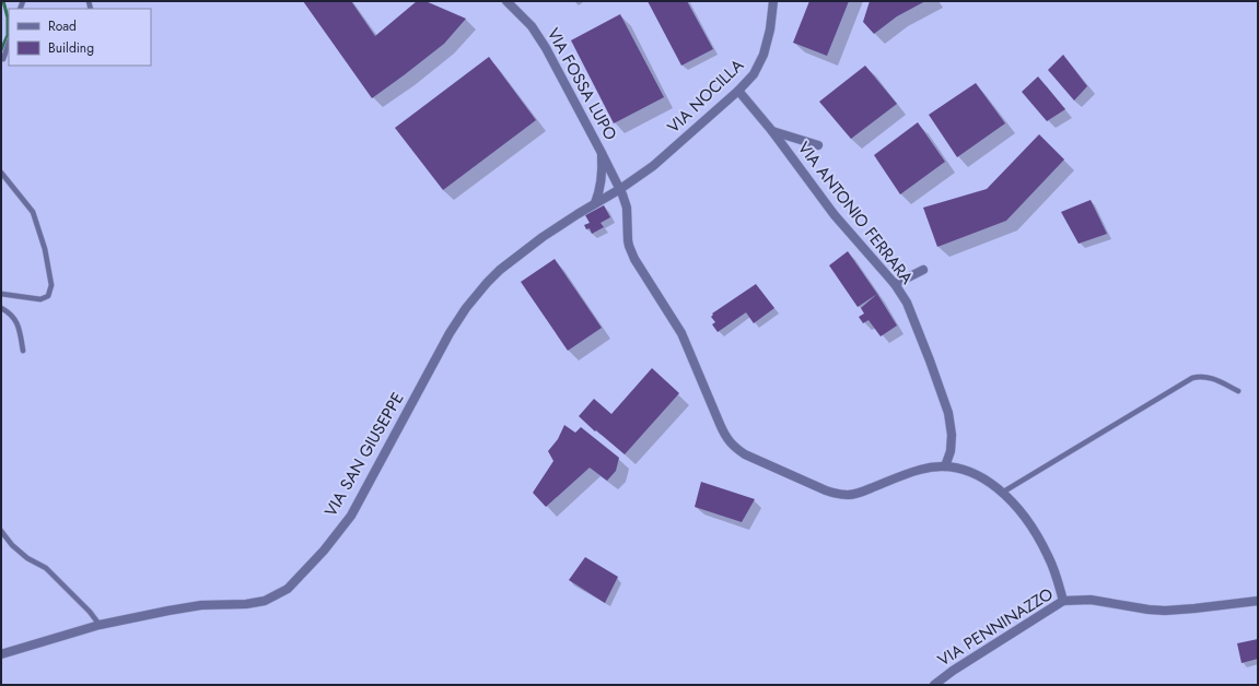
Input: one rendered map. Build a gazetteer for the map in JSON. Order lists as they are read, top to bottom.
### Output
{
  "streets": {
    "street": [
      "VIA FOSSA LUPO",
      "VIA NOCILLA",
      "VIA ANTONIO FERRARA",
      "VIA SAN GIUSEPPE",
      "VIA PENNINAZZO"
    ]
  },
  "crossings": [
    ["VIA FOSSA LUPO", "VIA NOCILLA"],
    ["VIA FOSSA LUPO", "VIA ANTONIO FERRARA"],
    ["VIA FOSSA LUPO", "VIA SAN GIUSEPPE"],
    ["VIA FOSSA LUPO", "VIA PENNINAZZO"],
    ["VIA NOCILLA", "VIA ANTONIO FERRARA"],
    ["VIA NOCILLA", "VIA SAN GIUSEPPE"]
  ],
  "legend": ["Road", "Building"]
}
